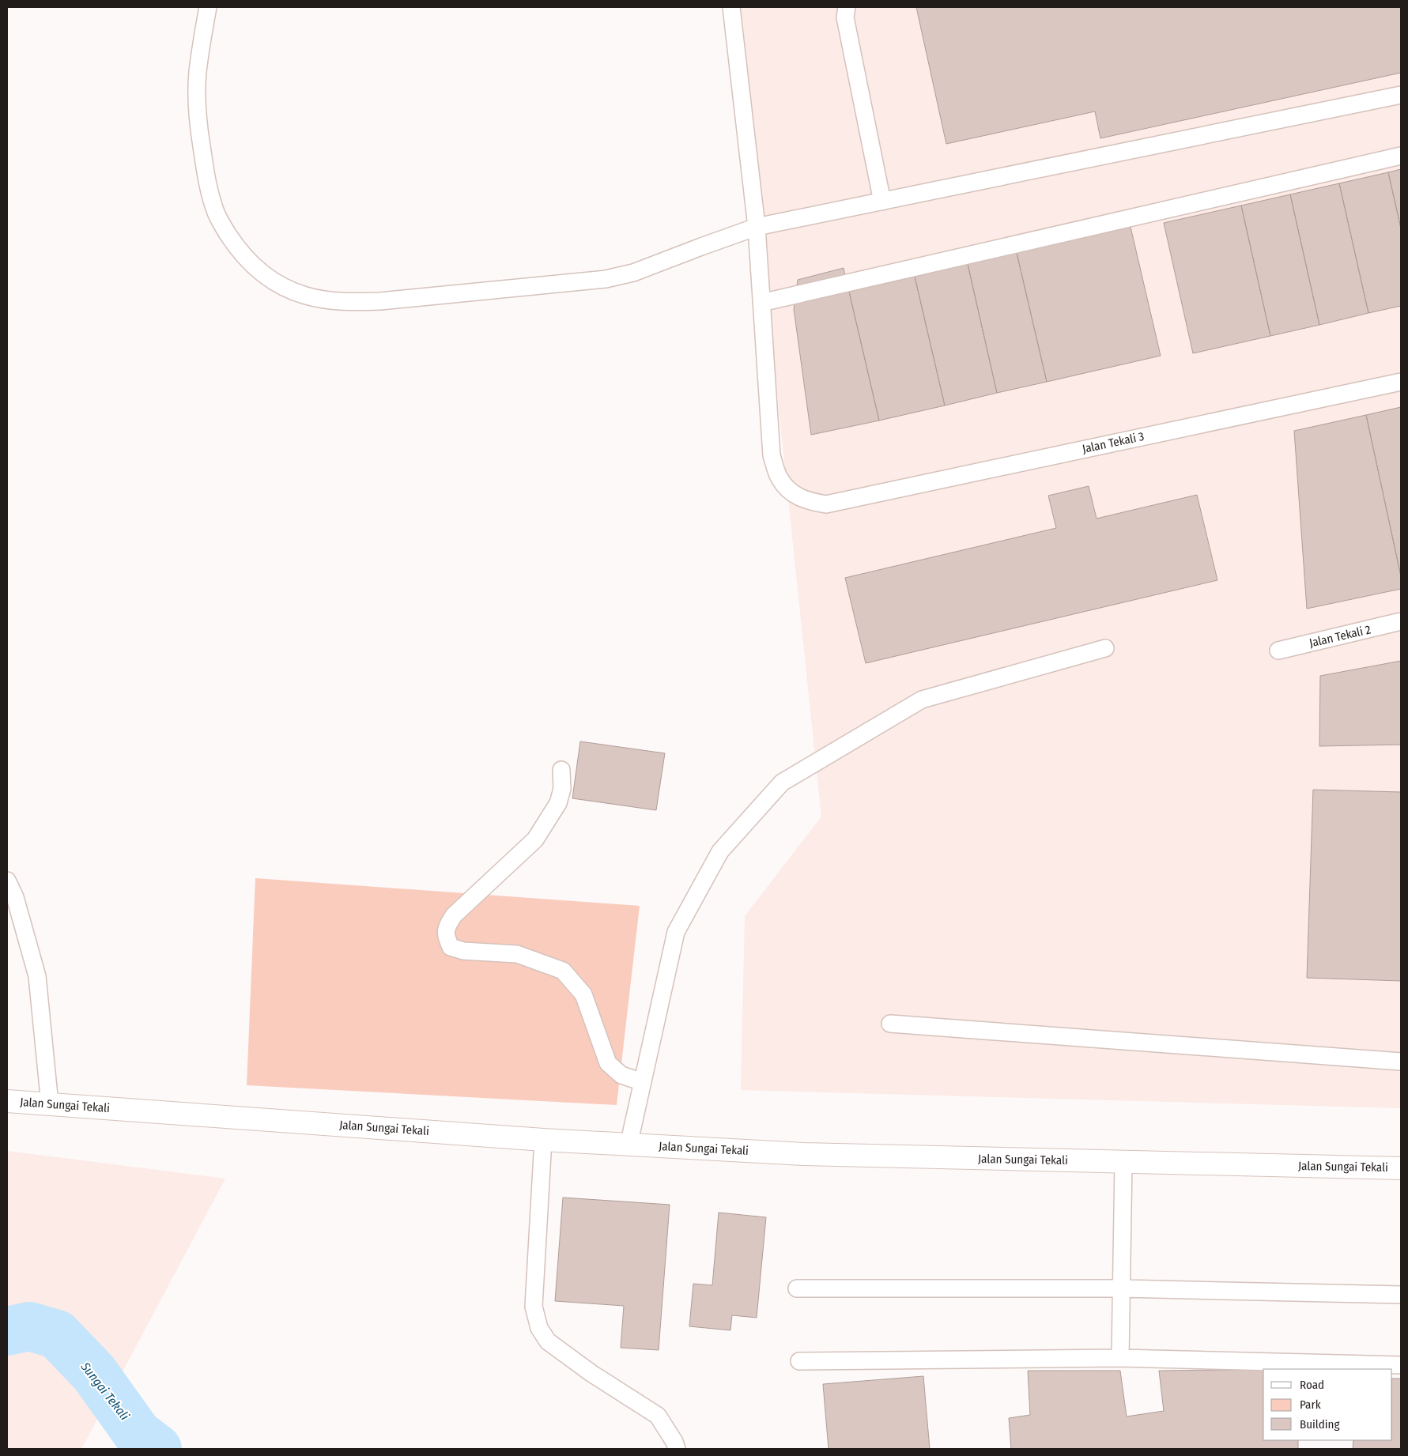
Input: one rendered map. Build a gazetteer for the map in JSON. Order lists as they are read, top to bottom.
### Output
{
  "streets": {
    "street": ["Jalan Sungai Tekali"],
    "lane": ["Jalan Tekali 3", "Jalan Tekali 2"]
  },
  "water": ["Sungai Tekali"],
  "legend": ["Road", "Park", "Building"]
}
